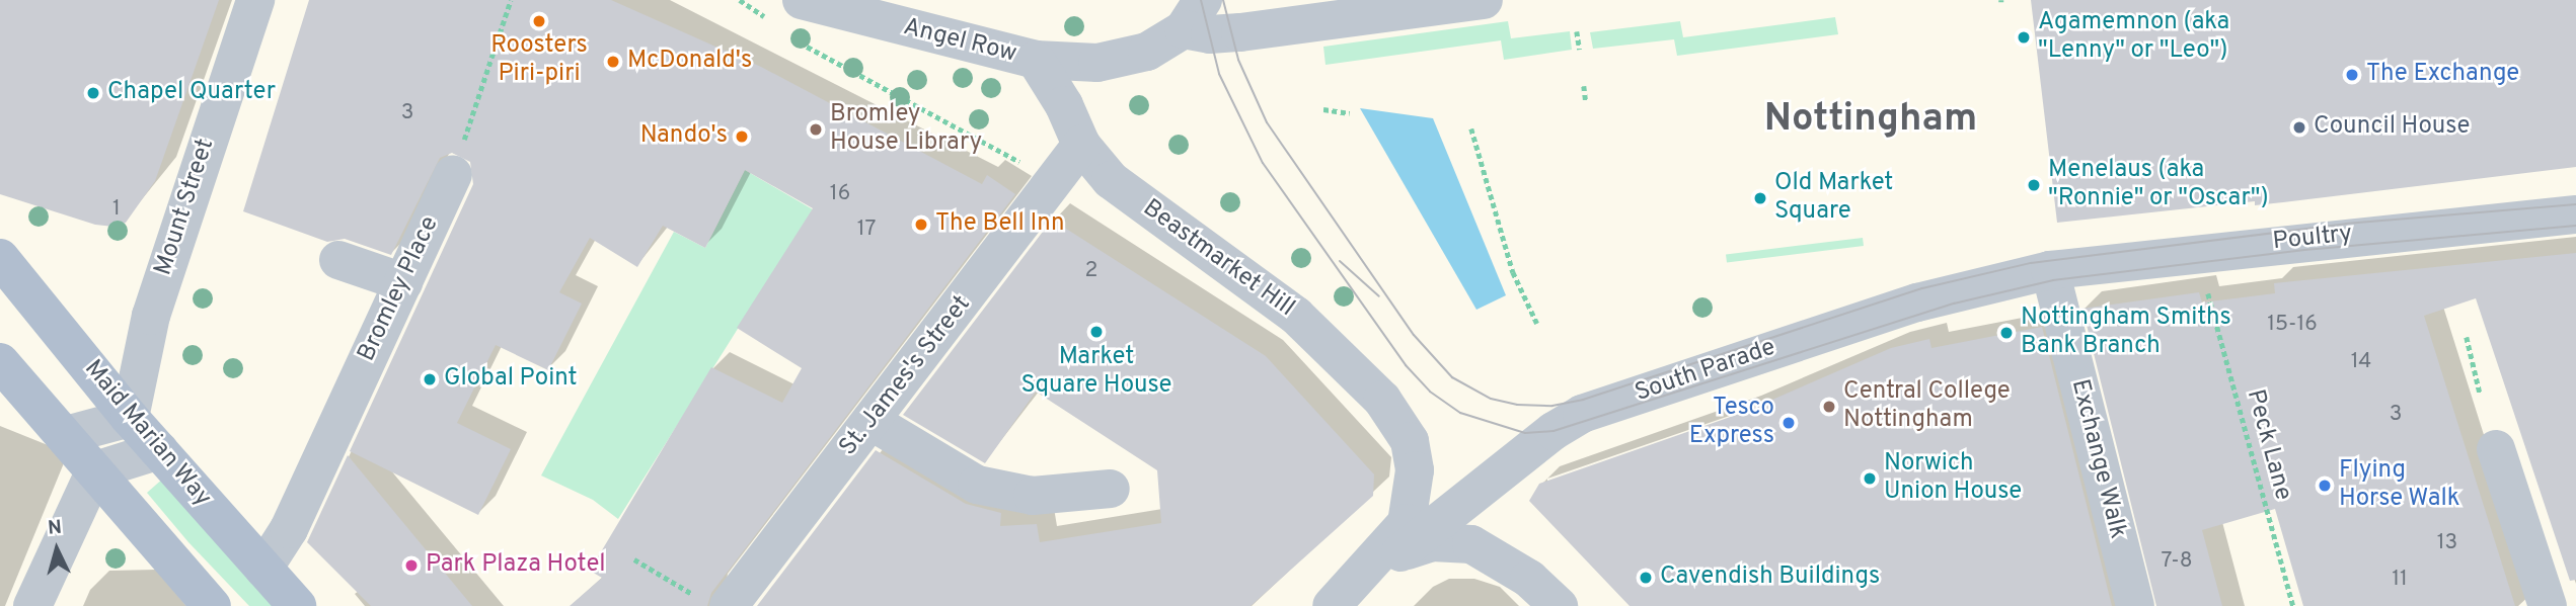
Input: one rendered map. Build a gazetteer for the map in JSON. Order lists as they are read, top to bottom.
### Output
{
  "streets": {
    "main road": ["Maid Marian Way"],
    "street": [
      "Angel Row",
      "Mount Street",
      "Poultry",
      "Beastmarket Hill",
      "Bromley Place",
      "South Parade",
      "St. James's Street",
      "Exchange Walk"
    ],
    "path": ["Peck Lane"]
  },
  "crossings": [
    ["Angel Row", "Beastmarket Hill"],
    ["Mount Street", "Maid Marian Way"],
    ["Poultry", "South Parade"],
    ["Poultry", "Peck Lane"],
    ["Poultry", "Exchange Walk"],
    ["Beastmarket Hill", "South Parade"],
    ["Beastmarket Hill", "St. James's Street"],
    ["Bromley Place", "Maid Marian Way"],
    ["South Parade", "Exchange Walk"]
  ],
  "districts": ["Nottingham"],
  "places": [
    "Roosters Piri-piri",
    "Agamemnon (aka \"Lenny\" or \"Leo\")",
    "McDonald's",
    "The Exchange",
    "Chapel Quarter",
    "Council House",
    "Bromley House Library",
    "Nando's",
    "Menelaus (aka \"Ronnie\" or \"Oscar\")",
    "Old Market Square",
    "The Bell Inn",
    "Market Square House",
    "Nottingham Smiths Bank Branch",
    "Global Point",
    "Central College Nottingham",
    "Tesco Express",
    "Norwich Union House",
    "Flying Horse Walk",
    "Park Plaza Hotel",
    "Cavendish Buildings"
  ],
  "house_numbers": [
    "3",
    "16",
    "1",
    "17",
    "2",
    "15-16",
    "14",
    "3",
    "13",
    "7-8",
    "11"
  ],
  "north": "top"
}
